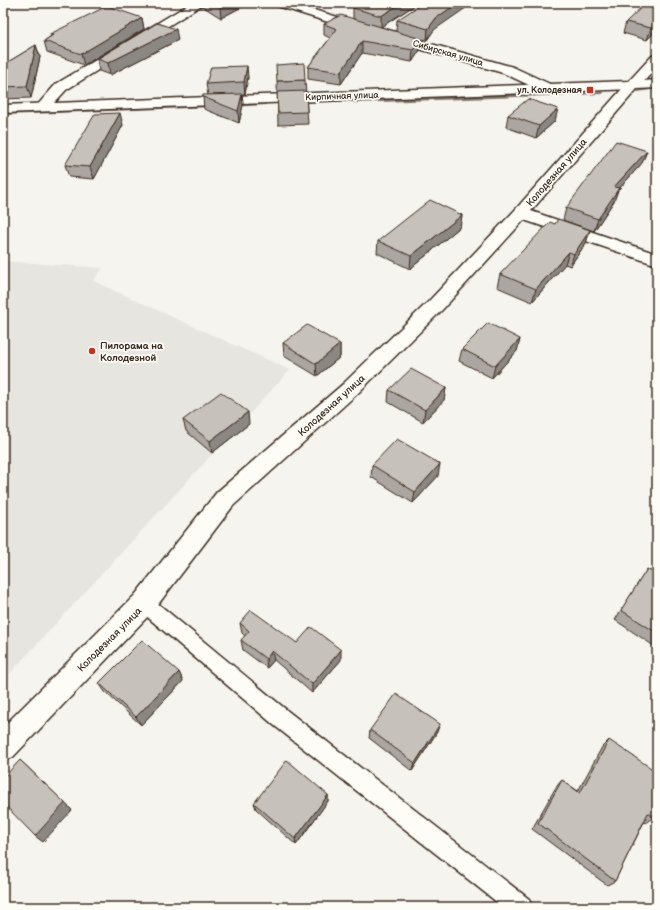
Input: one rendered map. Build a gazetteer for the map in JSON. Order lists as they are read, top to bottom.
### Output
{
  "streets": {
    "street": ["Сибирская улица", "Кирпичная улица", "Колодезная улица"]
  },
  "crossings": [
    ["Сибирская улица", "Кирпичная улица"],
    ["Кирпичная улица", "Колодезная улица"]
  ],
  "places": {
    "transit": ["ул. Колодезная"],
    "other": ["Пилорама на Колодезной"]
  }
}
